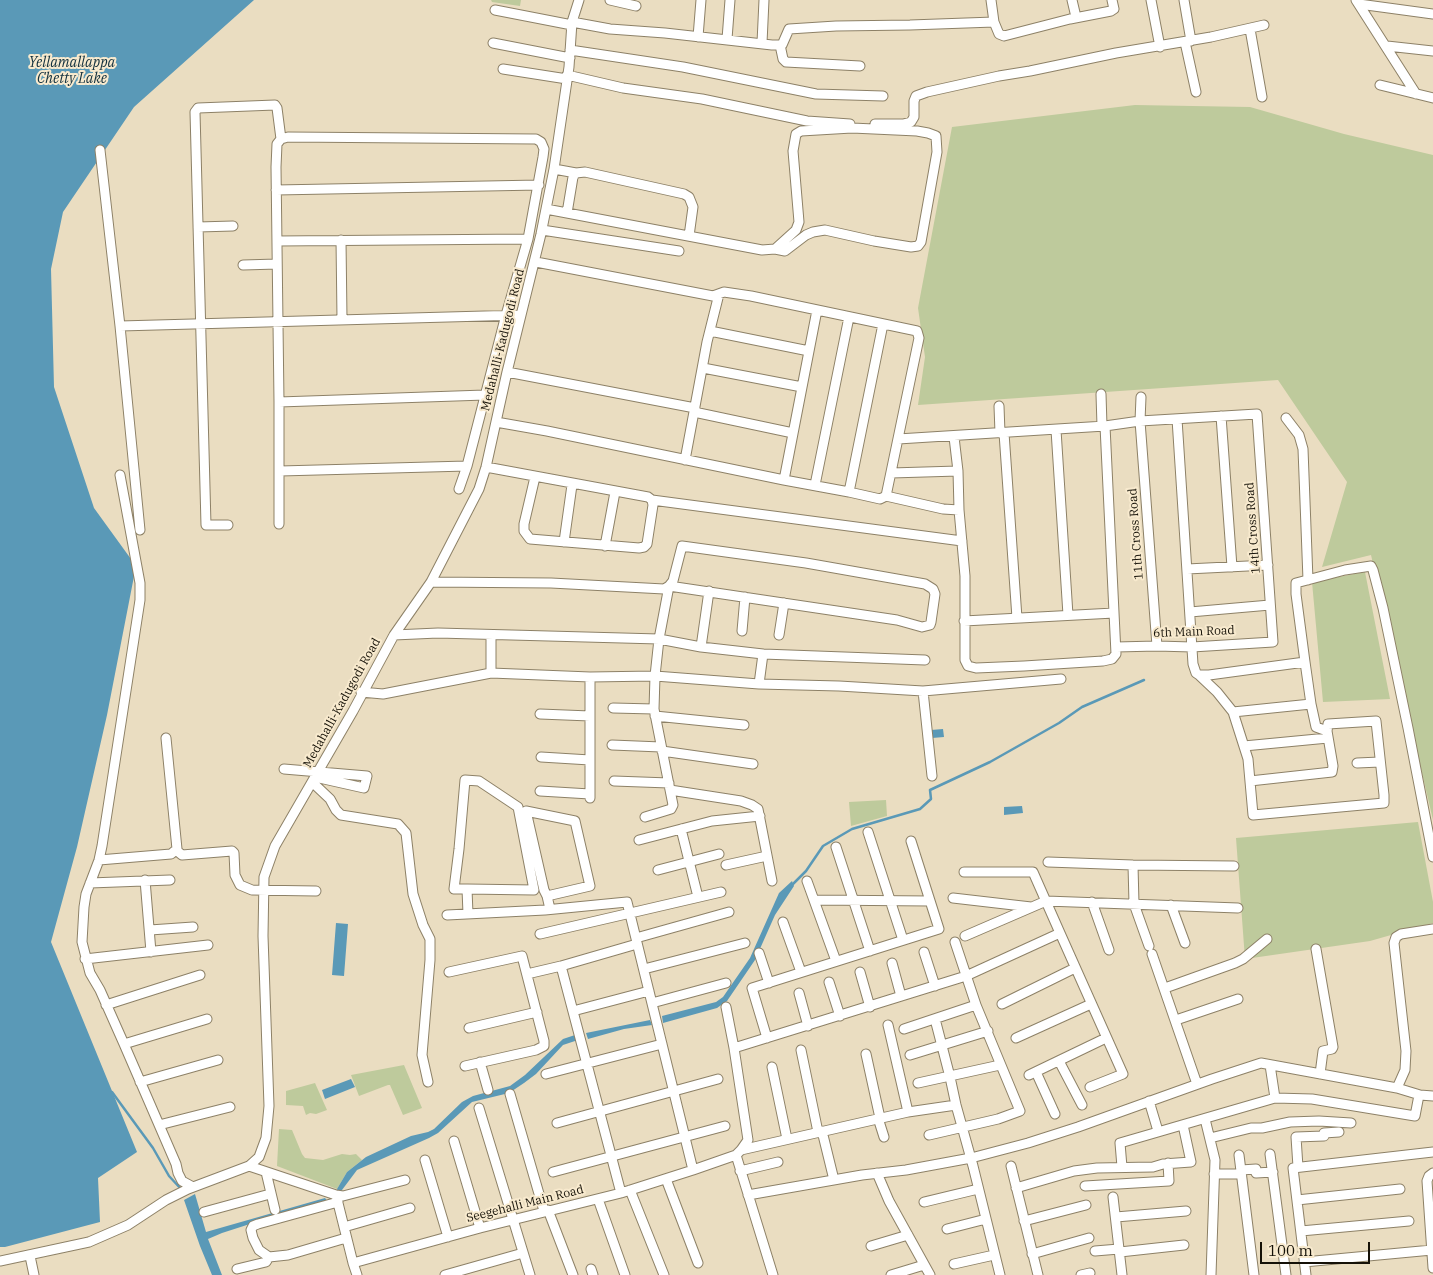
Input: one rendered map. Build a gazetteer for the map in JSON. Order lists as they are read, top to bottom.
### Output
{
  "streets": {
    "street": [
      "Medahalli-Kadugodi Road",
      "14th Cross Road",
      "11th Cross Road",
      "6th Main Road",
      "Seegehalli Main Road"
    ]
  },
  "crossings": [
    ["14th Cross Road", "6th Main Road"],
    ["11th Cross Road", "6th Main Road"]
  ],
  "water": ["Yellamallappa Chetty Lake"],
  "scale_bar": "100 m"
}
